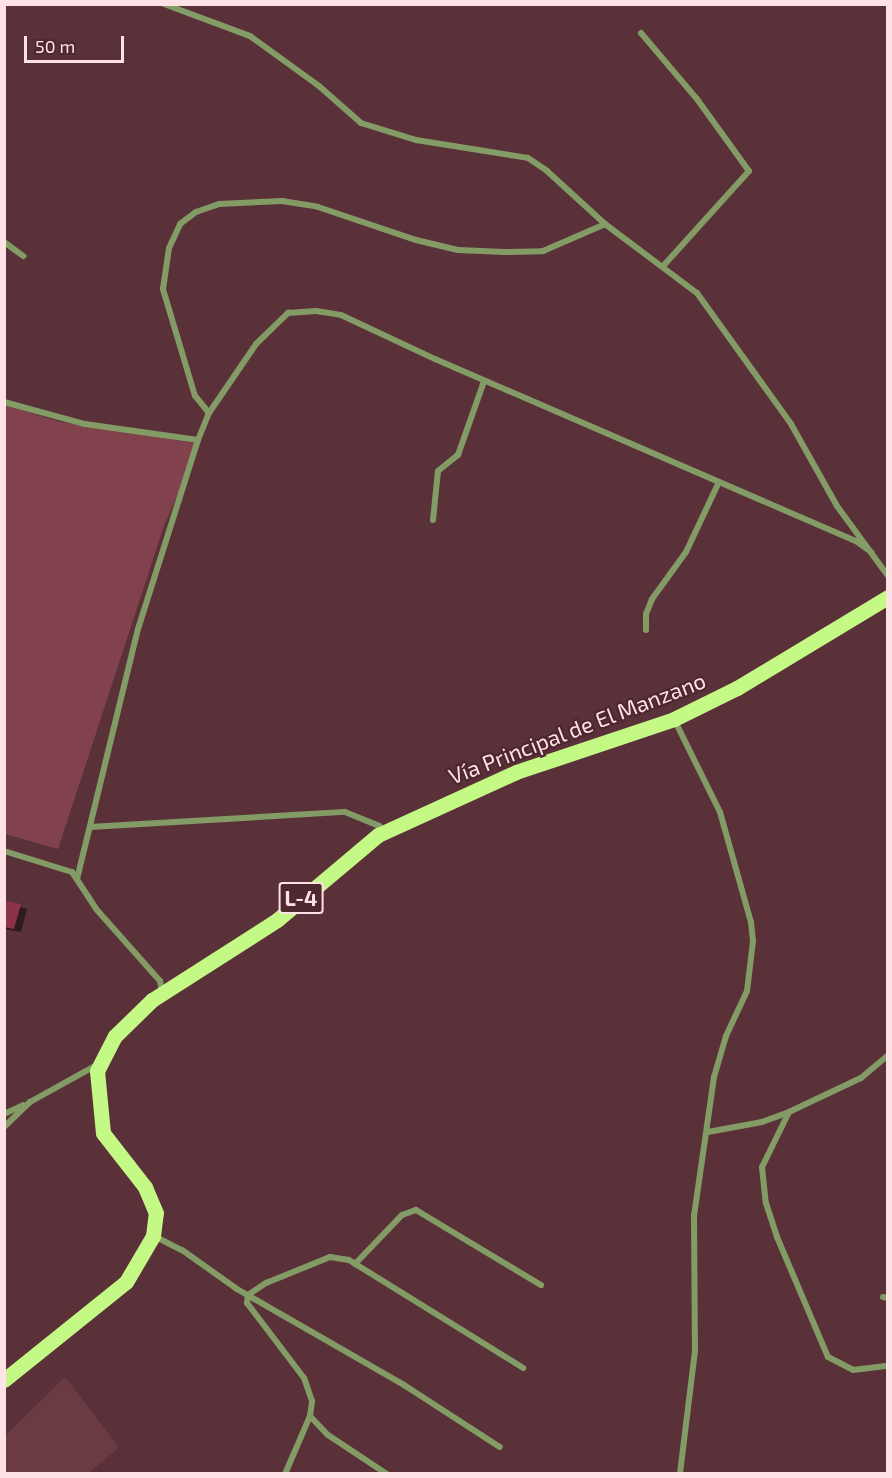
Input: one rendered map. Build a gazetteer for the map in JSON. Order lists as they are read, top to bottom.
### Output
{
  "streets": {
    "main road": ["Vía Principal de El Manzano", "L-4"]
  },
  "scale_bar": "50 m"
}
